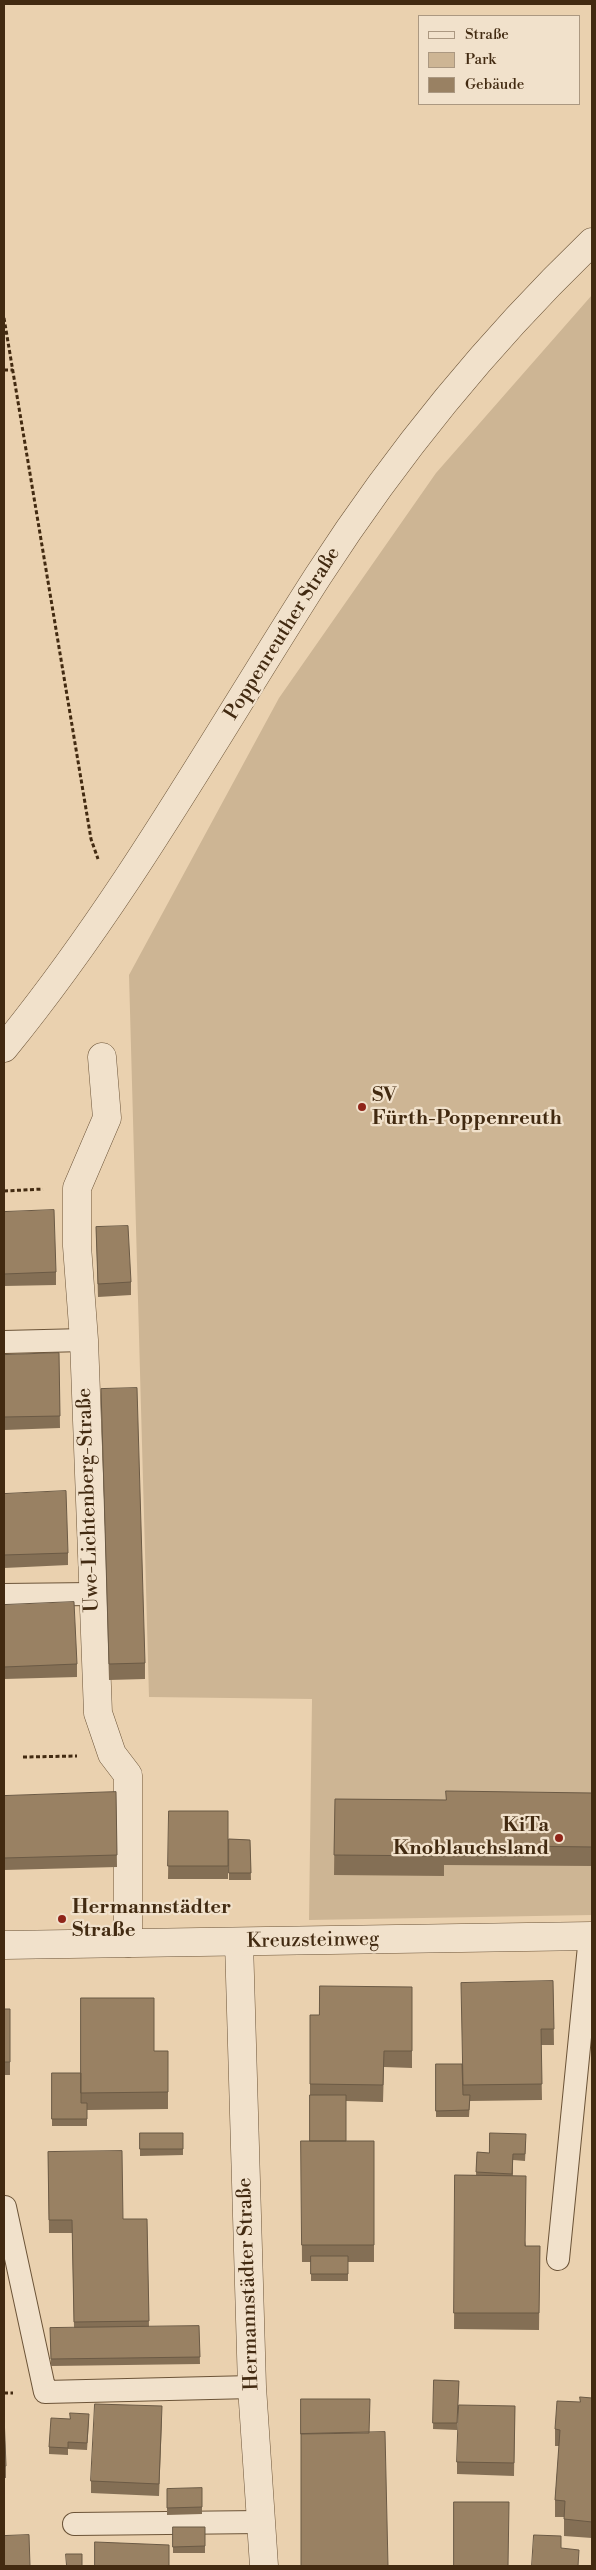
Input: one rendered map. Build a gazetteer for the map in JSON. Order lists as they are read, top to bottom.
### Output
{
  "streets": {
    "street": [
      "Poppenreuther Straße",
      "Uwe-Lichtenberg-Straße",
      "Kreuzsteinweg",
      "Hermannstädter Straße"
    ]
  },
  "crossings": [
    ["Uwe-Lichtenberg-Straße", "Kreuzsteinweg"],
    ["Kreuzsteinweg", "Hermannstädter Straße"]
  ],
  "places": ["SV Fürth-Poppenreuth", "KiTa Knoblauchsland", "Hermannstädter Straße"],
  "legend": ["Straße", "Park", "Gebäude"]
}
